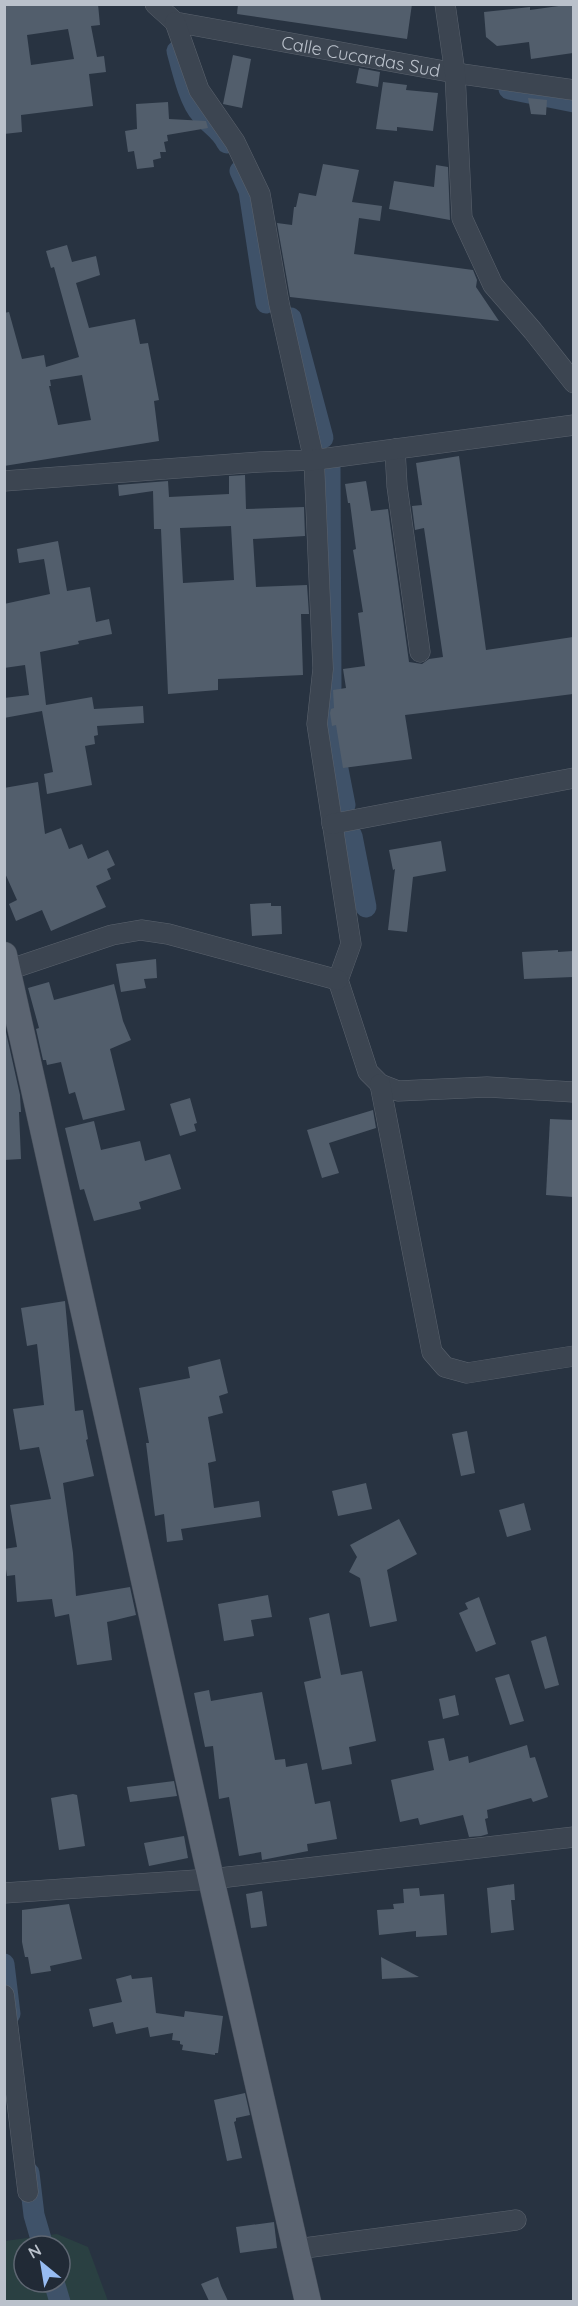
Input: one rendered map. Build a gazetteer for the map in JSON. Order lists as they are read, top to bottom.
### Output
{
  "streets": {
    "street": ["Calle Cucardas Sud"]
  },
  "north": "top left"
}
